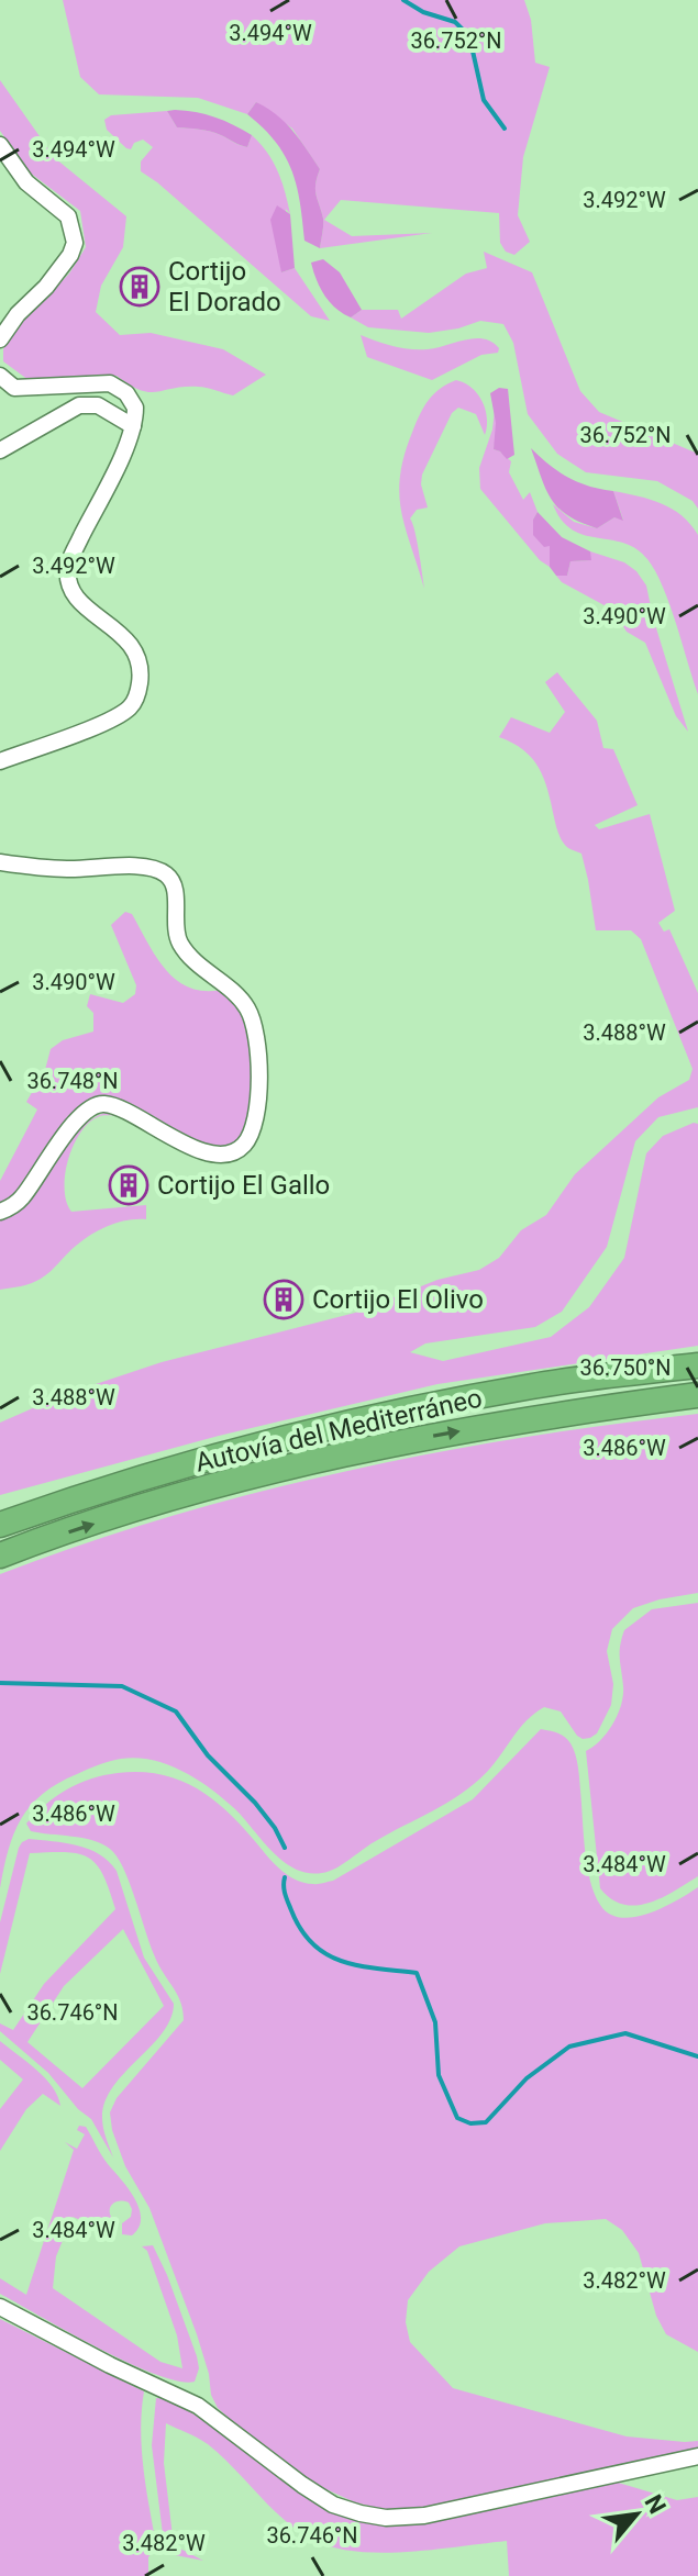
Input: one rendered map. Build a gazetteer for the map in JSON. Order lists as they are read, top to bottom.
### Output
{
  "streets": {
    "highway": ["Autovía del Mediterráneo"]
  },
  "places": {
    "building": ["Cortijo El Dorado", "Cortijo El Gallo", "Cortijo El Olivo"]
  },
  "north": "top right",
  "coordinates": [
    "3.494°W",
    "36.752°N",
    "3.492°W",
    "3.490°W",
    "3.488°W",
    "36.748°N",
    "36.750°N",
    "3.486°W",
    "3.484°W",
    "36.746°N",
    "3.482°W"
  ]
}
